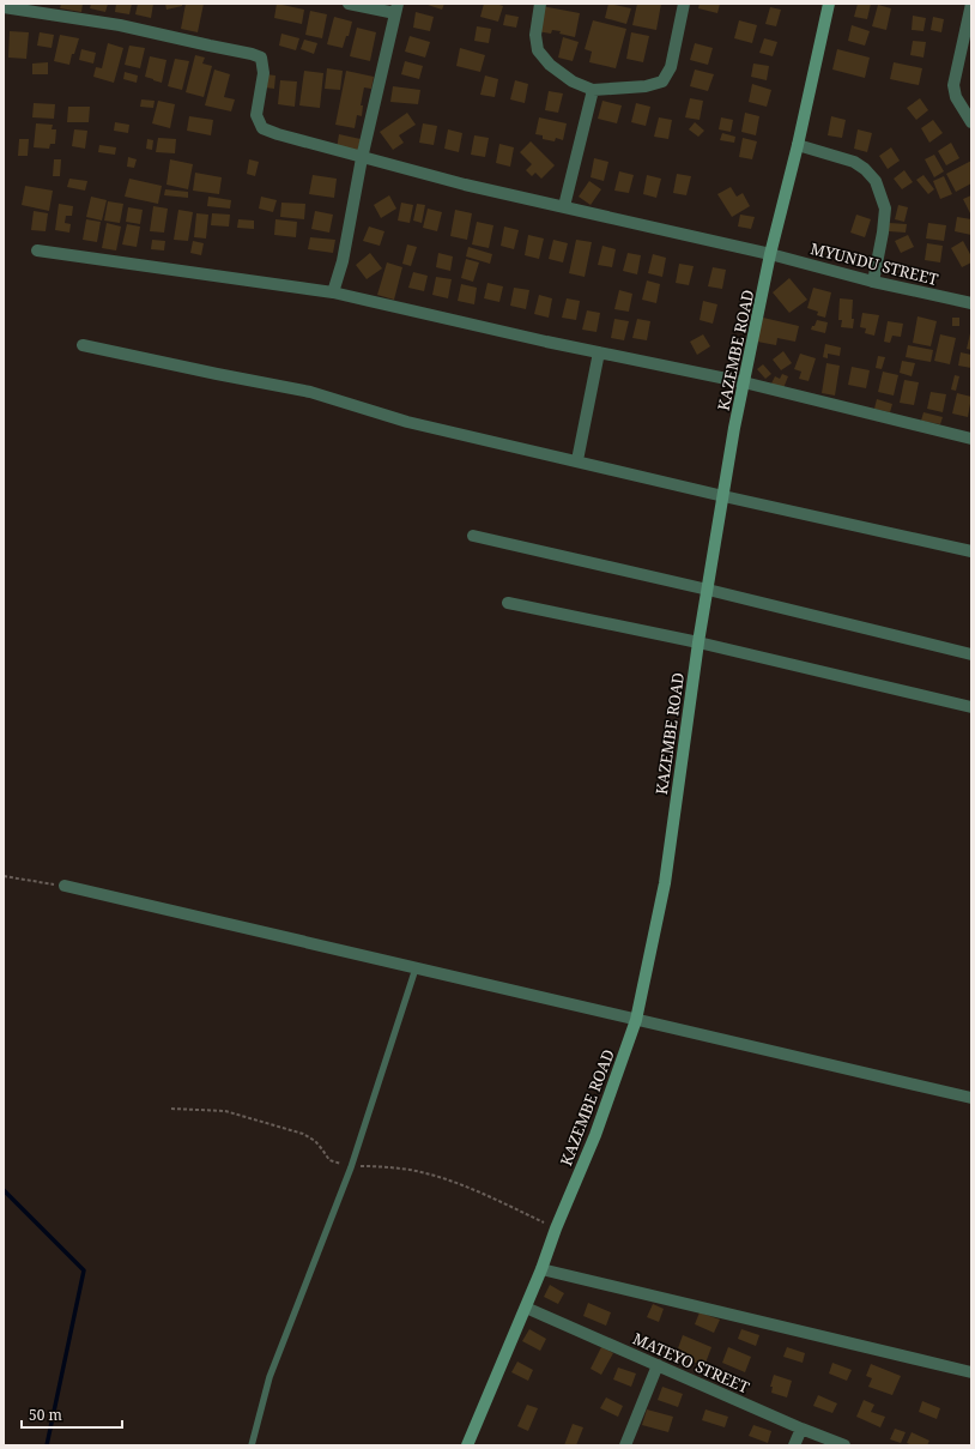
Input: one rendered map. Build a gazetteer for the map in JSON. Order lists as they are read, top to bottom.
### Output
{
  "streets": {
    "main road": ["KAZEMBE ROAD"],
    "street": ["MYUNDU STREET", "MATEYO STREET"]
  },
  "crossings": [
    ["MYUNDU STREET", "KAZEMBE ROAD"],
    ["KAZEMBE ROAD", "MATEYO STREET"]
  ],
  "scale_bar": "50 m"
}
